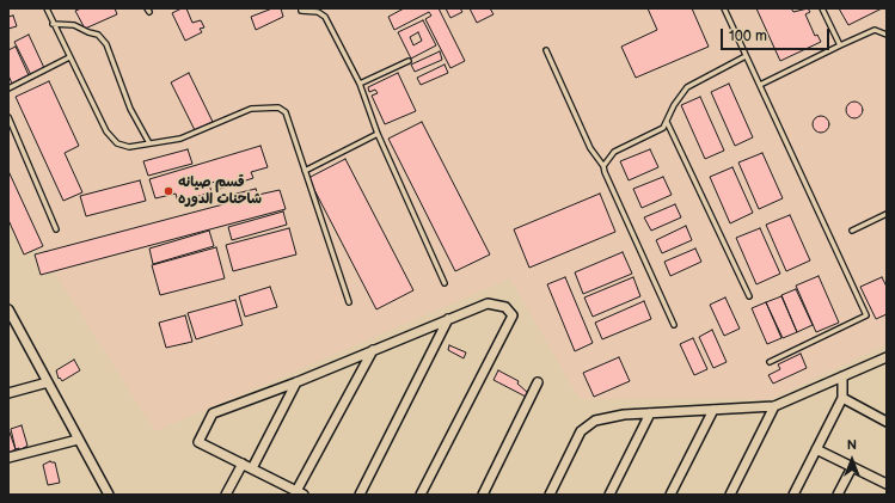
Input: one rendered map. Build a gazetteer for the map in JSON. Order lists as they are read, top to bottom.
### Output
{
  "places": ["قسم صيانه شاحنات الدوره"],
  "scale_bar": "100 m",
  "north": "top"
}
